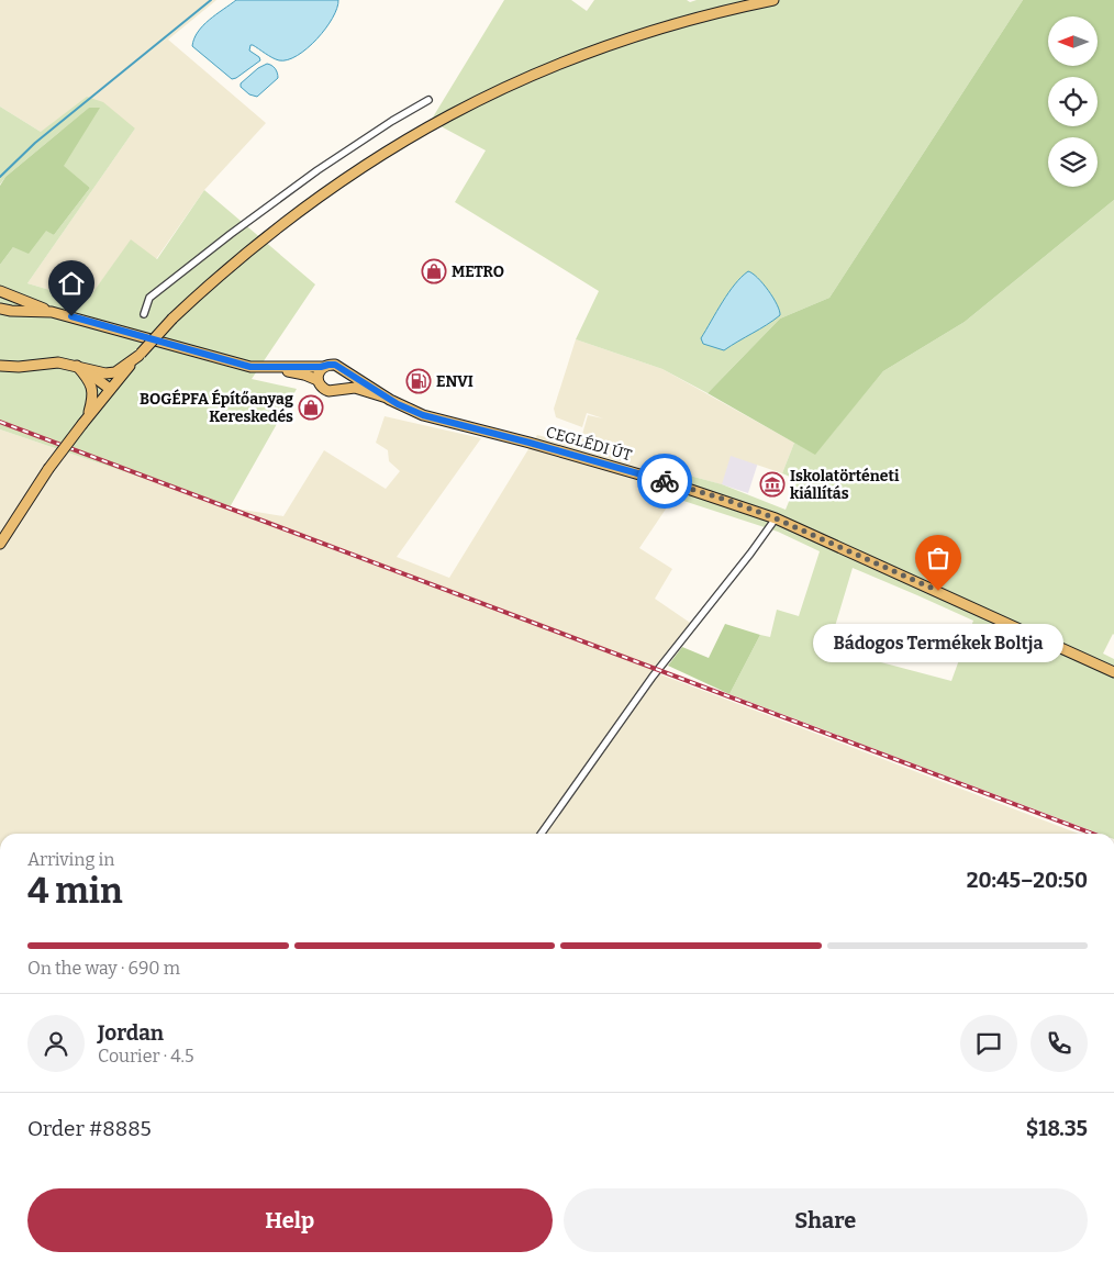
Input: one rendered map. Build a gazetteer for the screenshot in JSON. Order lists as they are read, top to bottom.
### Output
{
  "streets": {
    "main road": ["CEGLÉDI ÚT"]
  },
  "places": {
    "shop": ["METRO", "BOGÉPFA Építőanyag Kereskedés"],
    "fuel station": ["ENVI"],
    "museum": ["Iskolatörténeti kiállítás"],
    "other": ["Bádogos Termékek Boltja"]
  },
  "north": "left",
  "page": {
    "bubble": "Bádogos Termékek Boltja",
    "heading": ["4 min", "Arriving in", "20:45–20:50"],
    "panel": [
      "Jordan",
      "Courier · 4.5",
      "Order #8885",
      "$18.35"
    ],
    "bar": "On the way · 690 m",
    "buttons": ["Help", "Share"]
  }
}
